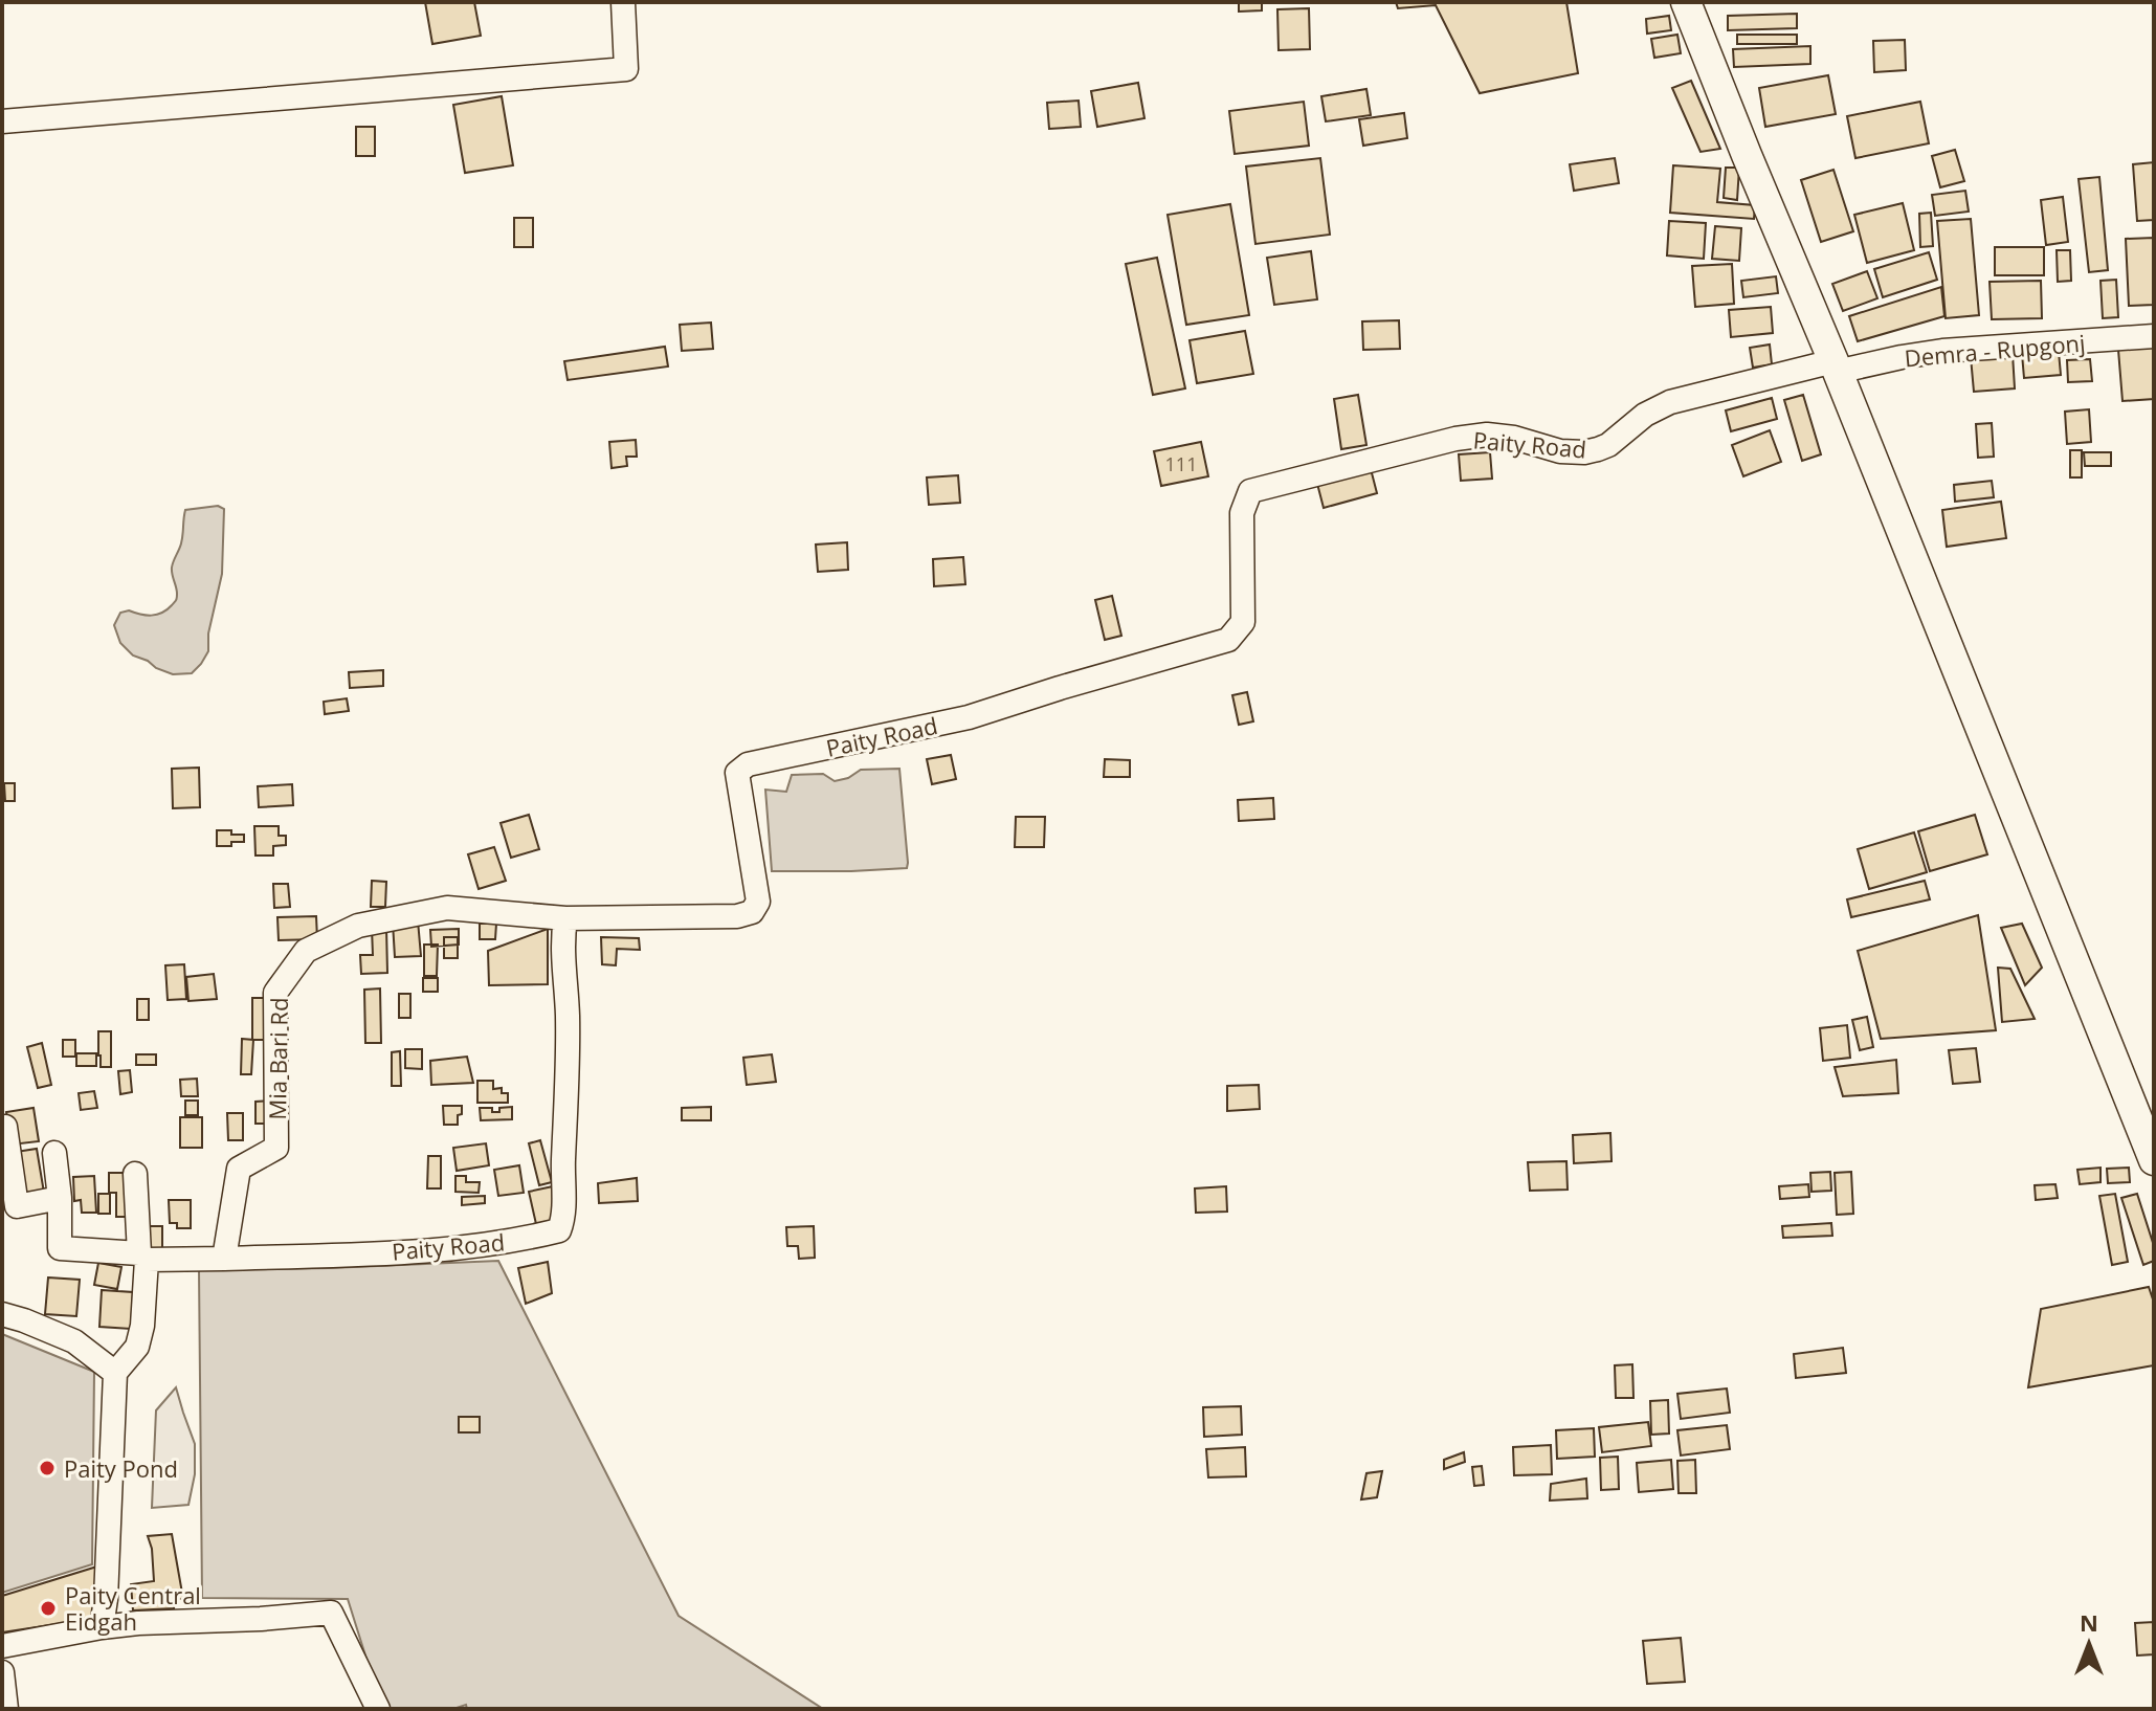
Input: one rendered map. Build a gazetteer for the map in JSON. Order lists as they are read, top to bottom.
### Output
{
  "streets": {
    "street": ["Demra - Rupgonj", "Paity Road", "Mia Bari Rd"]
  },
  "crossings": [
    ["Demra - Rupgonj", "Paity Road"],
    ["Paity Road", "Mia Bari Rd"]
  ],
  "places": ["Paity Pond", "Paity Central Eidgah"],
  "house_numbers": ["111"],
  "north": "top"
}
